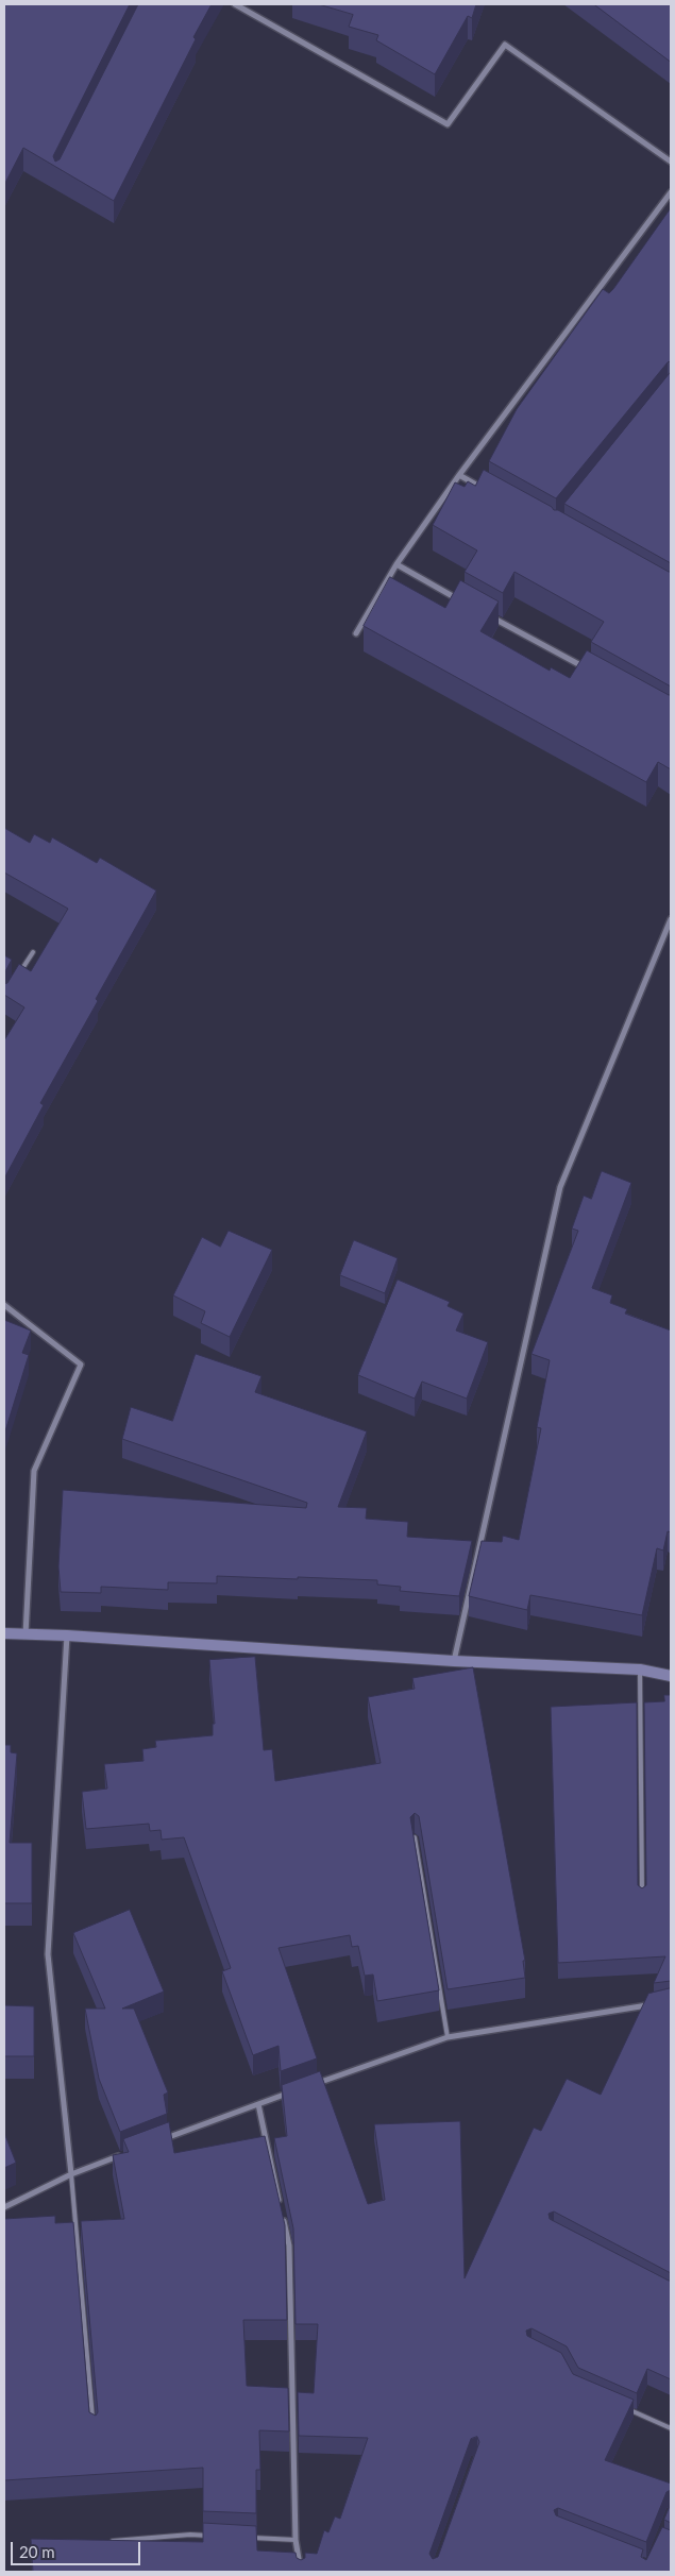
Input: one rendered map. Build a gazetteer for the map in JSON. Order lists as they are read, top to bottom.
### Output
{
  "scale_bar": "20 m"
}
